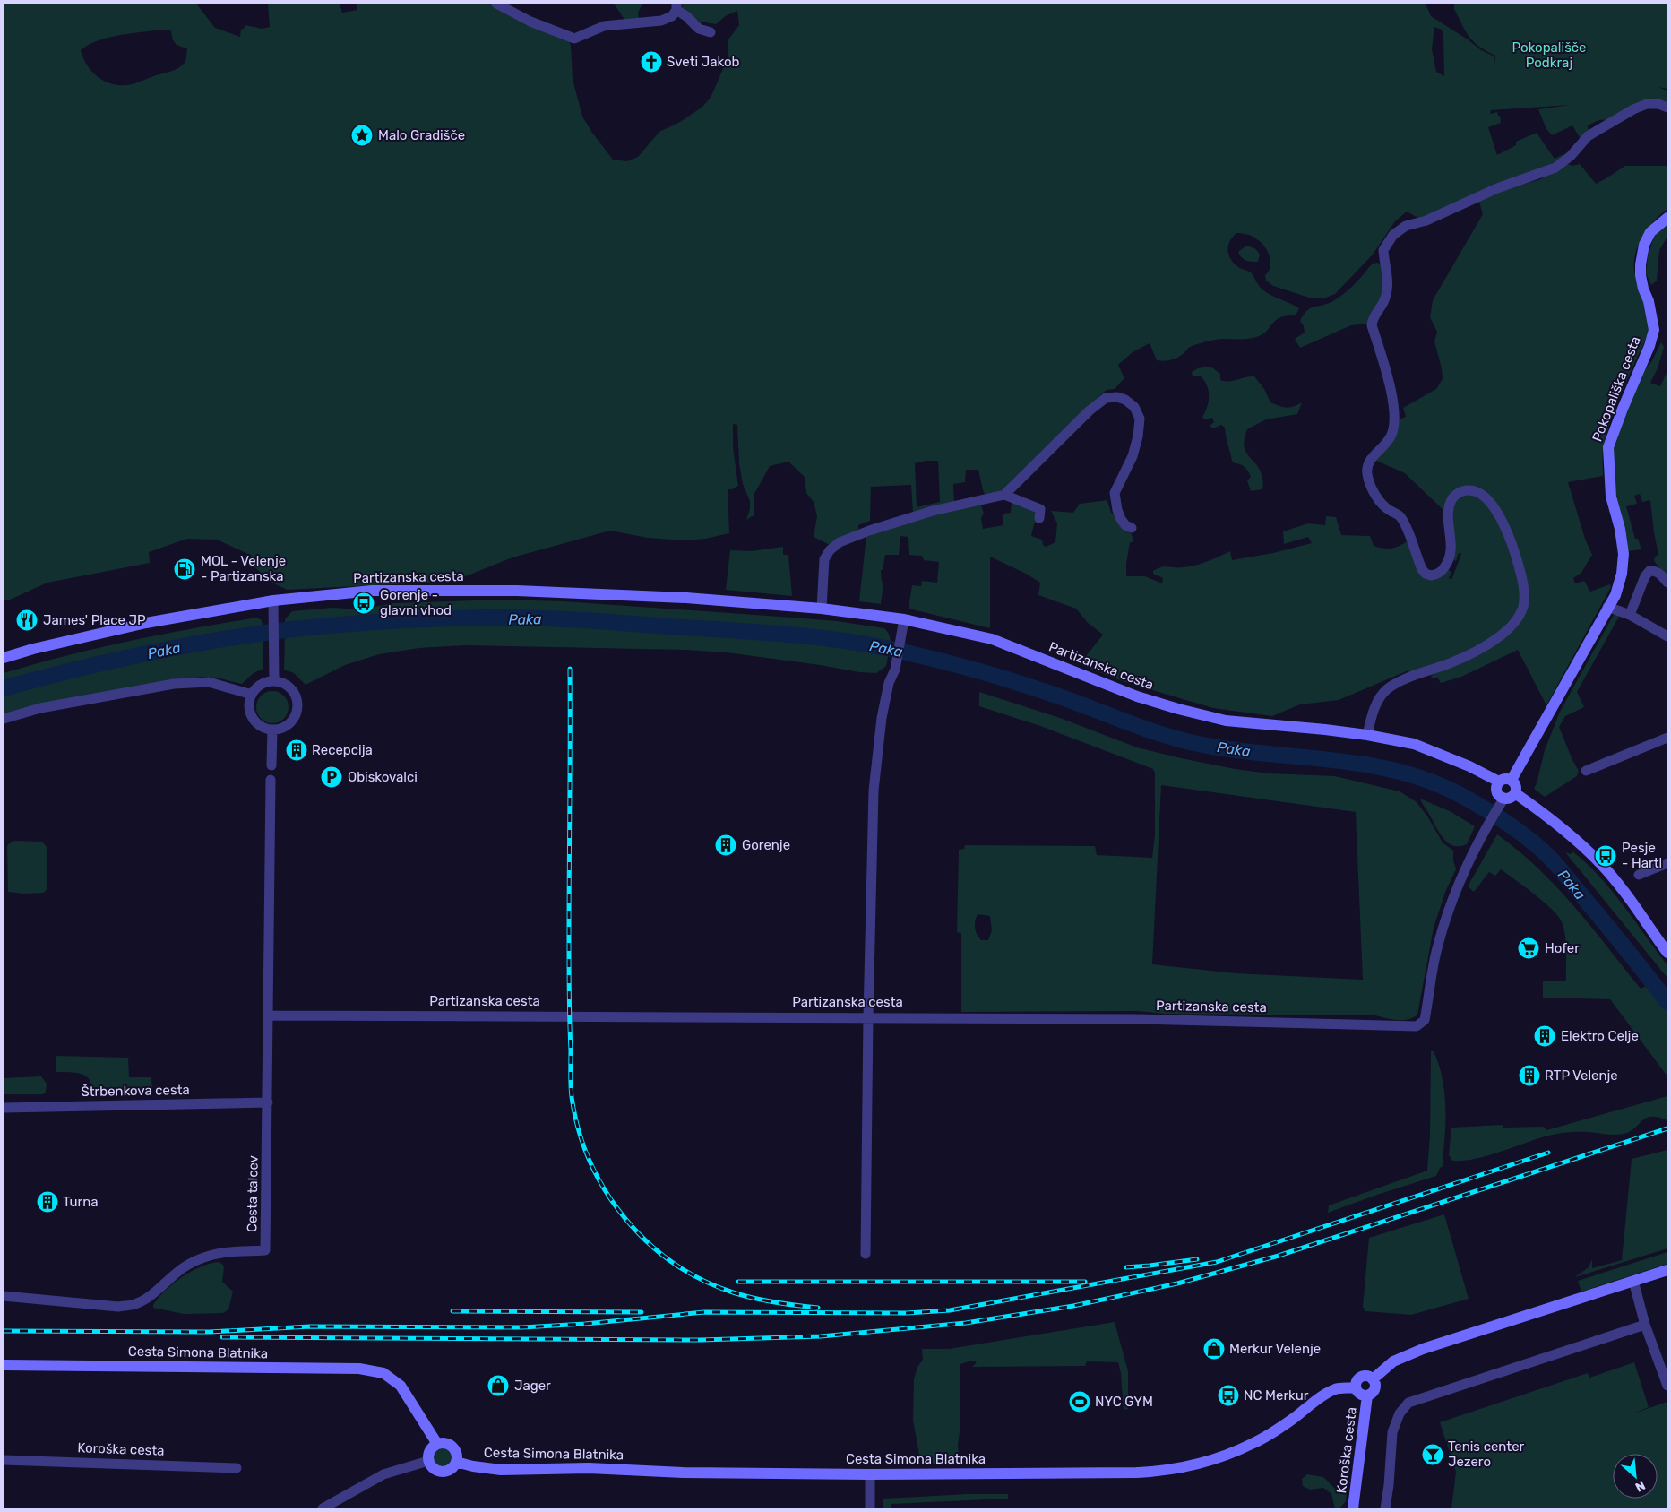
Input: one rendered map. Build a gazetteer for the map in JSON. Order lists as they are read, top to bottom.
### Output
{
  "streets": {
    "street": [
      "Pokopališka cesta",
      "Partizanska cesta",
      "Štrbenkova cesta",
      "Cesta talcev",
      "Cesta Simona Blatnika",
      "Koroška cesta"
    ]
  },
  "crossings": [
    ["Štrbenkova cesta", "Cesta talcev"],
    ["Cesta Simona Blatnika", "Koroška cesta"]
  ],
  "water": ["Paka"],
  "parks": ["Pokopališče Podkraj"],
  "places": {
    "church": ["Sveti Jakob"],
    "place": ["Malo Gradišče"],
    "fuel station": ["MOL - Velenje - Partizanska"],
    "bus stop": ["Gorenje - glavni vhod", "Pesje - Hartl", "NC Merkur"],
    "restaurant": ["James' Place JP"],
    "building": [
      "Recepcija",
      "Gorenje",
      "Elektro Celje",
      "RTP Velenje",
      "Turna"
    ],
    "parking": ["Obiskovalci"],
    "supermarket": ["Hofer"],
    "shop": ["Merkur Velenje", "Jager"],
    "sports": ["NYC GYM"],
    "bar": ["Tenis center Jezero"]
  },
  "north": "bottom right"
}
